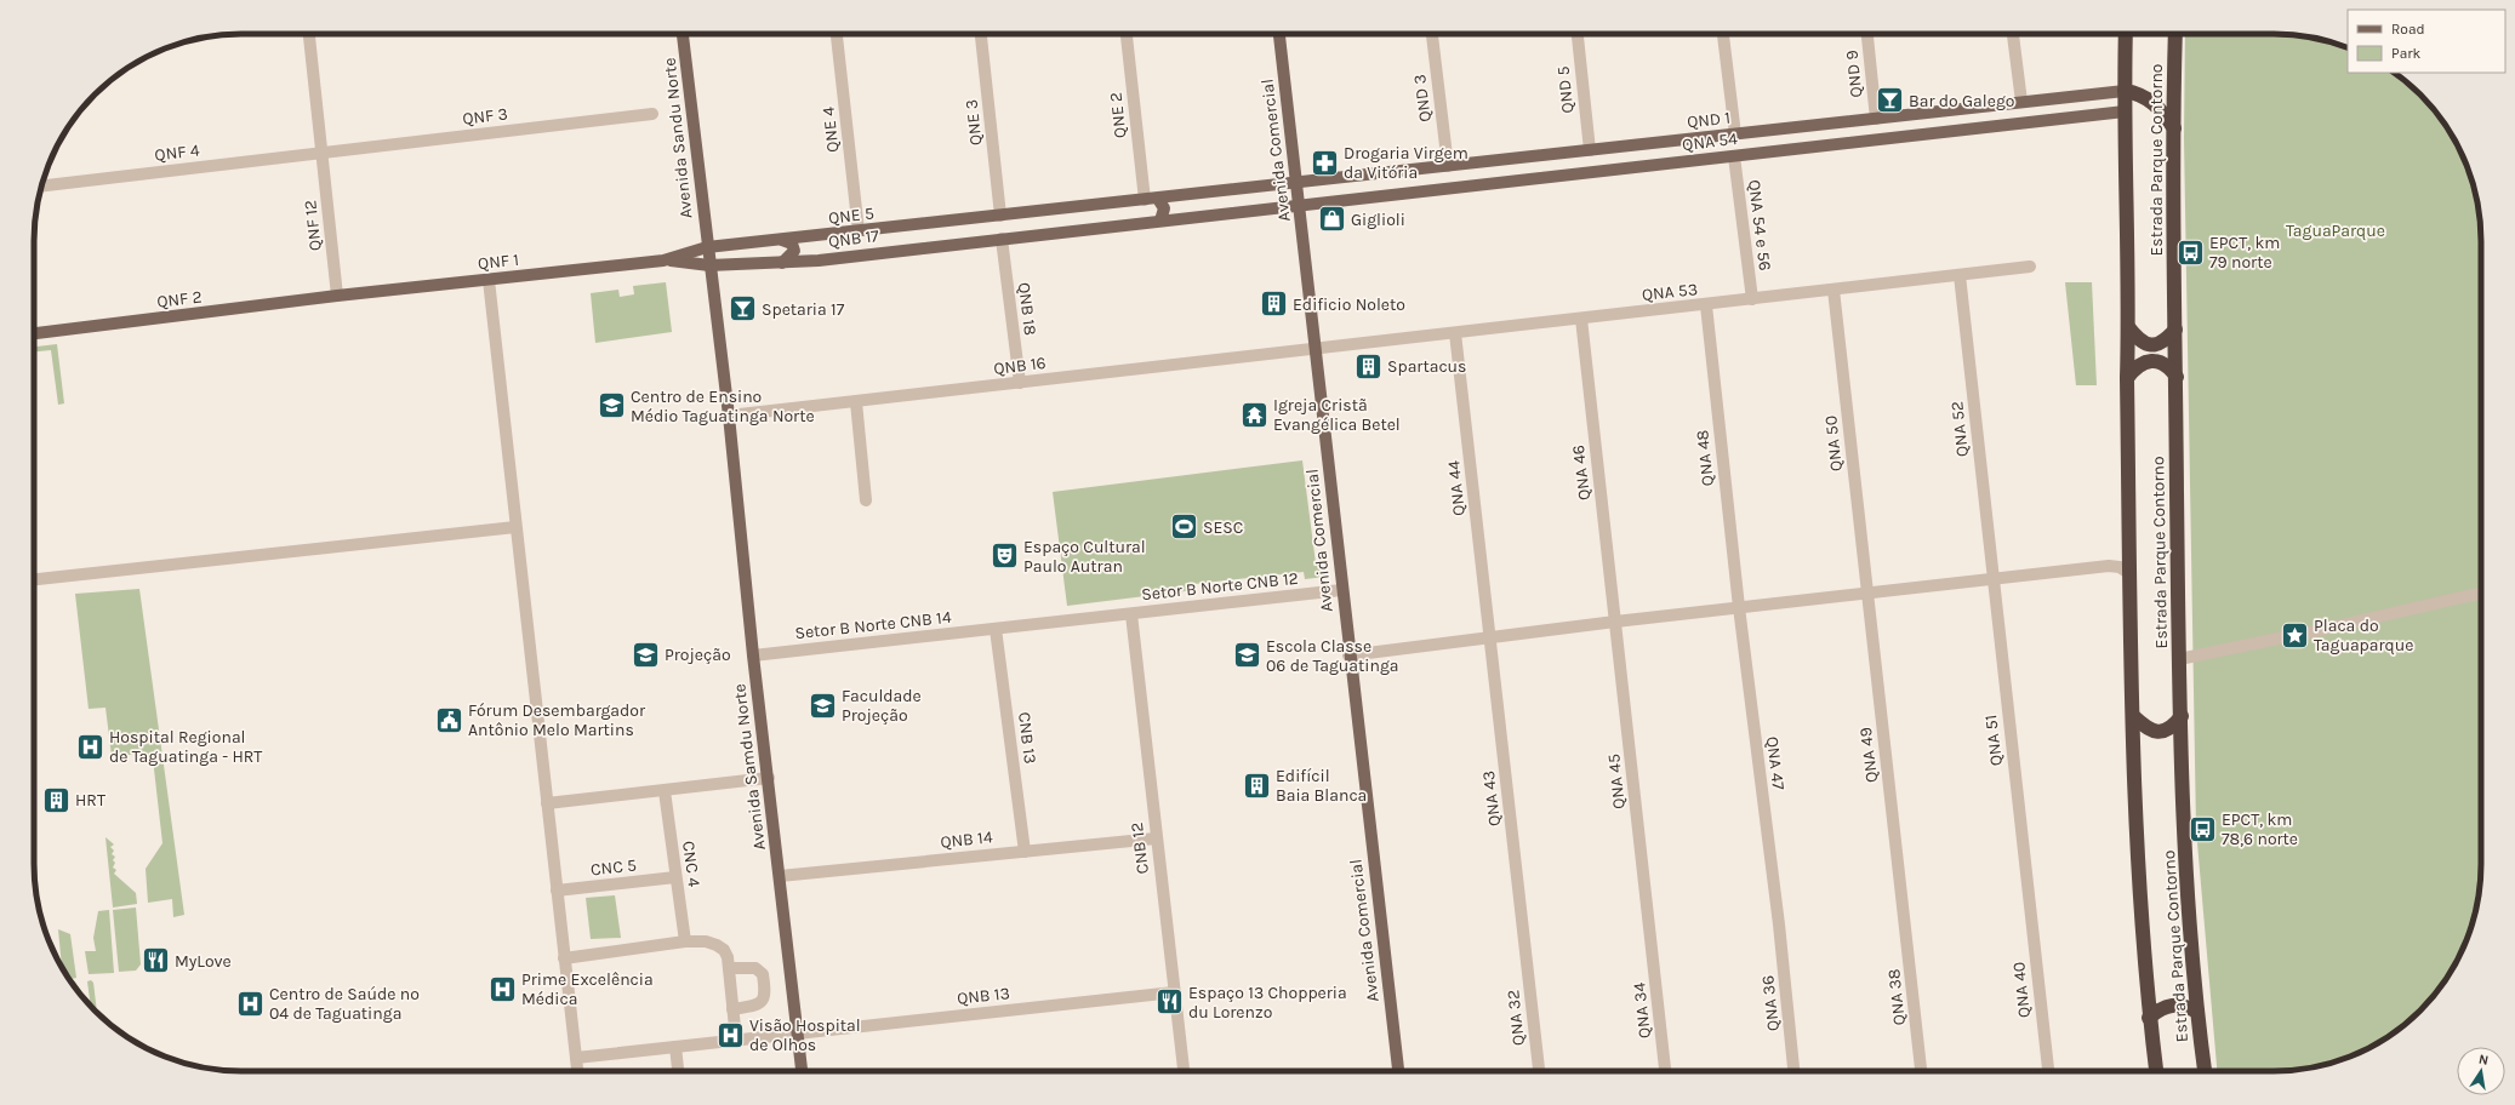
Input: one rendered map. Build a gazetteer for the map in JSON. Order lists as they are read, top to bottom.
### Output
{
  "streets": {
    "highway": ["Estrada Parque Contorno"],
    "main road": [
      "QND 1",
      "Avenida Sandu Norte",
      "QNA 54",
      "Avenida Comercial",
      "QNE 5",
      "QNB 17",
      "QNF 1",
      "QNF 2",
      "Avenida Samdu Norte"
    ],
    "street": [
      "QND 9",
      "QND 5",
      "QND 3",
      "QNE 2",
      "QNF 3",
      "QNE 3",
      "QNE 4",
      "QNF 4",
      "QNF 12",
      "QNA 54 e 56",
      "QNA 53",
      "QNB 18",
      "QNB 16",
      "QNA 52",
      "QNA 50",
      "QNA 48",
      "QNA 46",
      "QNA 44",
      "Setor B Norte CNB 12",
      "Setor B Norte CNB 14",
      "CNB 13",
      "QNA 51",
      "QNA 49",
      "QNA 47",
      "QNA 45",
      "QNA 43",
      "QNB 14",
      "CNB 12",
      "CNC 4",
      "CNC 5",
      "QNA 40",
      "QNB 13",
      "QNA 38",
      "QNA 36",
      "QNA 34",
      "QNA 32"
    ]
  },
  "crossings": [
    ["QND 9", "QND 1"],
    ["QND 5", "QND 1"],
    ["QND 3", "QND 1"],
    ["QNE 2", "QND 1"],
    ["QNE 2", "QNE 5"],
    ["QNF 3", "QNF 4"],
    ["QNF 3", "QNF 12"],
    ["QND 1", "Avenida Comercial"],
    ["QND 1", "Estrada Parque Contorno"],
    ["QND 1", "QNE 5"],
    ["QNE 3", "QNE 5"],
    ["QNE 4", "QNE 5"],
    ["Avenida Sandu Norte", "QNE 5"],
    ["Avenida Sandu Norte", "QNF 1"],
    ["Avenida Sandu Norte", "Avenida Samdu Norte"],
    ["QNA 54", "Avenida Comercial"],
    ["QNA 54", "Estrada Parque Contorno"],
    ["QNA 54", "QNA 54 e 56"],
    ["Avenida Comercial", "QNA 53"],
    ["Avenida Comercial", "QNB 16"],
    ["Avenida Comercial", "Setor B Norte CNB 12"],
    ["QNF 4", "QNF 12"],
    ["QNE 5", "QNF 1"],
    ["QNE 5", "Avenida Samdu Norte"],
    ["QNF 12", "QNF 1"],
    ["QNF 12", "QNF 2"],
    ["QNA 54 e 56", "QNA 53"],
    ["QNB 17", "QNF 1"],
    ["QNB 17", "QNB 18"],
    ["QNB 17", "Avenida Samdu Norte"],
    ["QNF 1", "QNF 2"],
    ["QNF 1", "Avenida Samdu Norte"],
    ["QNA 53", "QNB 16"],
    ["QNA 53", "QNA 52"],
    ["QNA 53", "QNA 50"],
    ["QNA 53", "QNA 48"],
    ["QNA 53", "QNA 46"],
    ["QNA 53", "QNA 44"],
    ["QNB 18", "QNB 16"],
    ["QNB 16", "Avenida Samdu Norte"],
    ["QNA 52", "QNA 51"],
    ["QNA 50", "QNA 49"],
    ["QNA 48", "QNA 47"],
    ["QNA 46", "QNA 45"],
    ["QNA 44", "QNA 43"],
    ["Setor B Norte CNB 12", "Setor B Norte CNB 14"],
    ["Setor B Norte CNB 12", "CNB 13"],
    ["Setor B Norte CNB 12", "CNB 12"],
    ["Setor B Norte CNB 14", "CNB 13"],
    ["Setor B Norte CNB 14", "Avenida Samdu Norte"],
    ["CNB 13", "QNB 14"],
    ["QNA 51", "QNA 40"],
    ["QNA 49", "QNA 38"],
    ["QNA 47", "QNA 36"],
    ["Avenida Samdu Norte", "QNB 14"],
    ["Avenida Samdu Norte", "QNB 13"],
    ["QNA 45", "QNA 34"],
    ["QNA 43", "QNA 32"],
    ["QNB 14", "CNB 12"],
    ["CNB 12", "QNB 13"],
    ["CNC 4", "CNC 5"]
  ],
  "parks": ["TaguaParque"],
  "places": {
    "bar": ["Bar do Galego", "Spetaria 17"],
    "pharmacy": ["Drogaria Virgem da Vitória"],
    "shop": ["Giglioli"],
    "bus stop": ["EPCT, km 79 norte", "EPCT, km 78,6 norte"],
    "building": [
      "Edificio Noleto",
      "Spartacus",
      "Edifícil Baia Blanca",
      "HRT"
    ],
    "school or university": [
      "Centro de Ensino Médio Taguatinga Norte",
      "Projeção",
      "Escola Classe 06 de Taguatinga",
      "Faculdade Projeção"
    ],
    "temple": ["Igreja Cristã Evangélica Betel"],
    "sports": ["SESC"],
    "theatre": ["Espaço Cultural Paulo Autran"],
    "place": ["Placa do Taguaparque"],
    "public building": ["Fórum Desembargador Antônio Melo Martins"],
    "hospital": [
      "Hospital Regional de Taguatinga - HRT",
      "Prime Excelência Médica",
      "Centro de Saúde nº 04 de Taguatinga",
      "Visão Hospital de Olhos"
    ],
    "restaurant": ["MyLove", "Espaço 13 Chopperia du Lorenzo"]
  },
  "legend": ["Road", "Park"],
  "north": "top"
}
